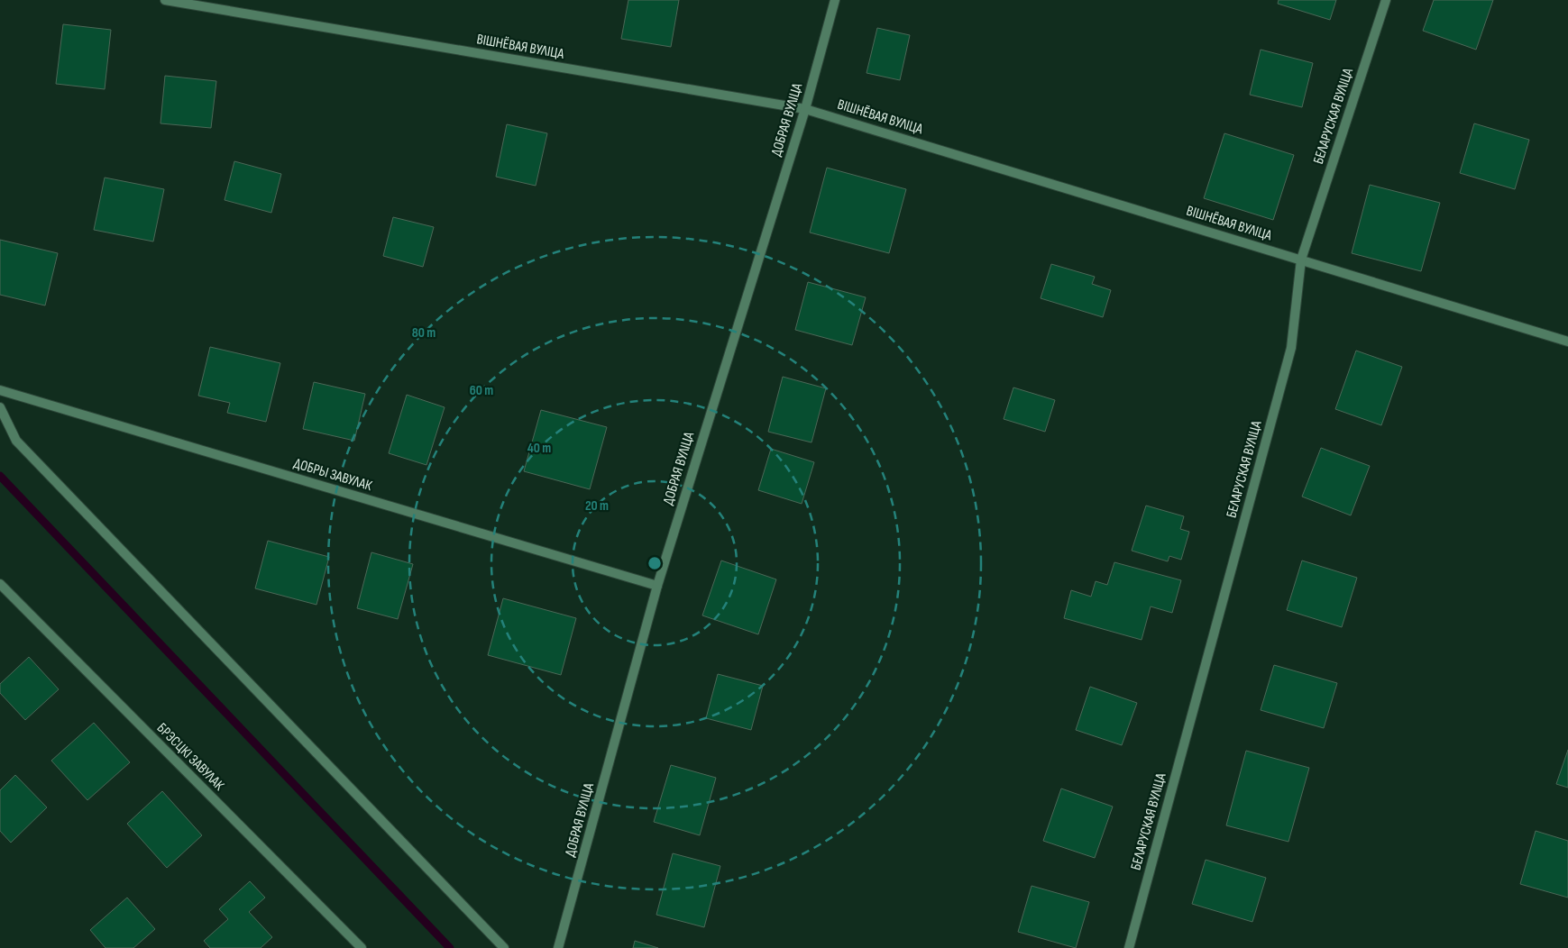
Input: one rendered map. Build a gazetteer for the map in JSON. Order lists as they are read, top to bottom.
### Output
{
  "streets": {
    "street": [
      "ВІШНЁВАЯ ВУЛІЦА",
      "БЕЛАРУСКАЯ ВУЛІЦА",
      "ДОБРАЯ ВУЛІЦА",
      "ДОБРЫ ЗАВУЛАК",
      "БРЭСЦКІ ЗАВУЛАК"
    ]
  },
  "crossings": [
    ["ВІШНЁВАЯ ВУЛІЦА", "БЕЛАРУСКАЯ ВУЛІЦА"],
    ["ВІШНЁВАЯ ВУЛІЦА", "ДОБРАЯ ВУЛІЦА"],
    ["ДОБРАЯ ВУЛІЦА", "ДОБРЫ ЗАВУЛАК"]
  ],
  "rings": [
    "80 m",
    "60 m",
    "40 m",
    "20 m"
  ]
}
